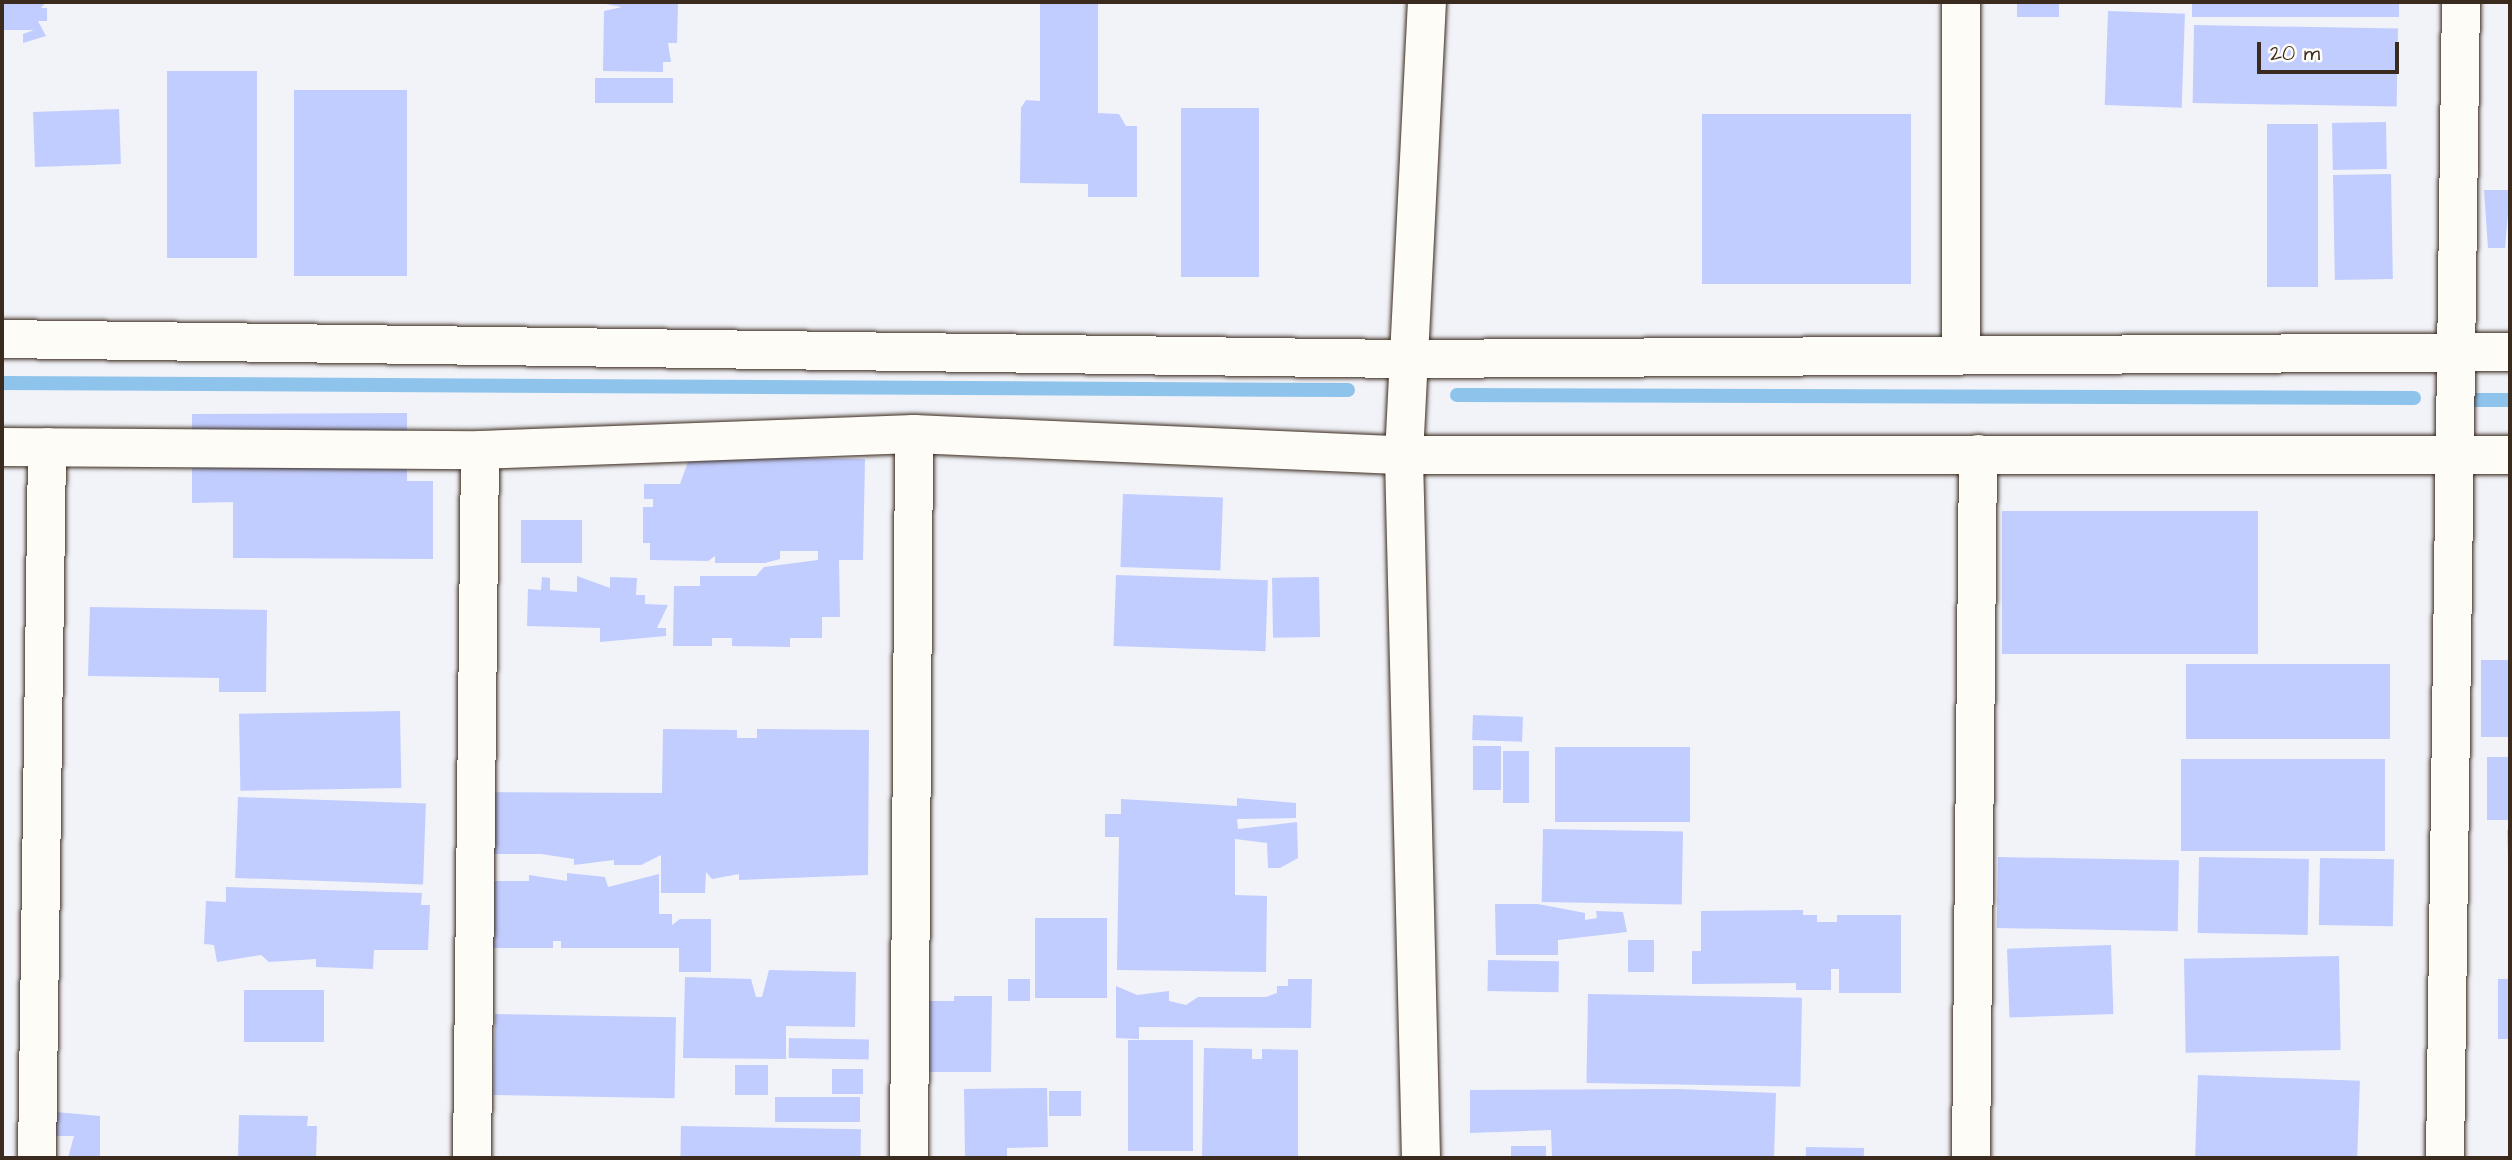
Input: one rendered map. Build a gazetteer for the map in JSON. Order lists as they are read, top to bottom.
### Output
{
  "scale_bar": "20 m"
}
